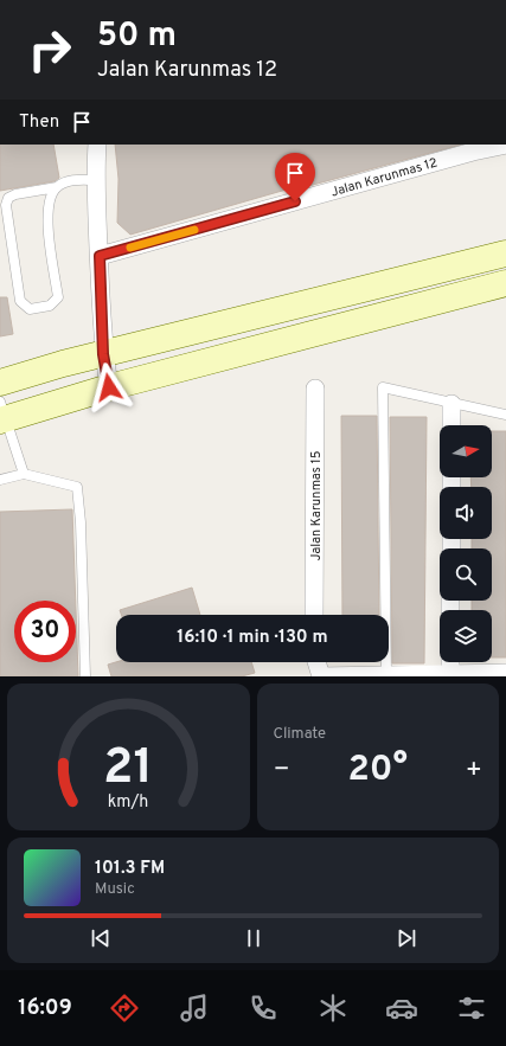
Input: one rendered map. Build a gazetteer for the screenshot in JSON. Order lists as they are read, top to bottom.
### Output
{
  "streets": {
    "street": ["Jalan Karunmas 12", "Jalan Karunmas 15"]
  },
  "north": "right",
  "page": {
    "turn": ["50 m", "Jalan Karunmas 12"],
    "then": "Then",
    "limit": "30",
    "trip": "16:10 · 1 min · 130 m",
    "tile": "Climate",
    "heat": ["−", "20°", "+"],
    "song": ["101.3 FM", "Music"],
    "tabs": "16:09",
    "gauge": ["21", "km/h"]
  }
}
